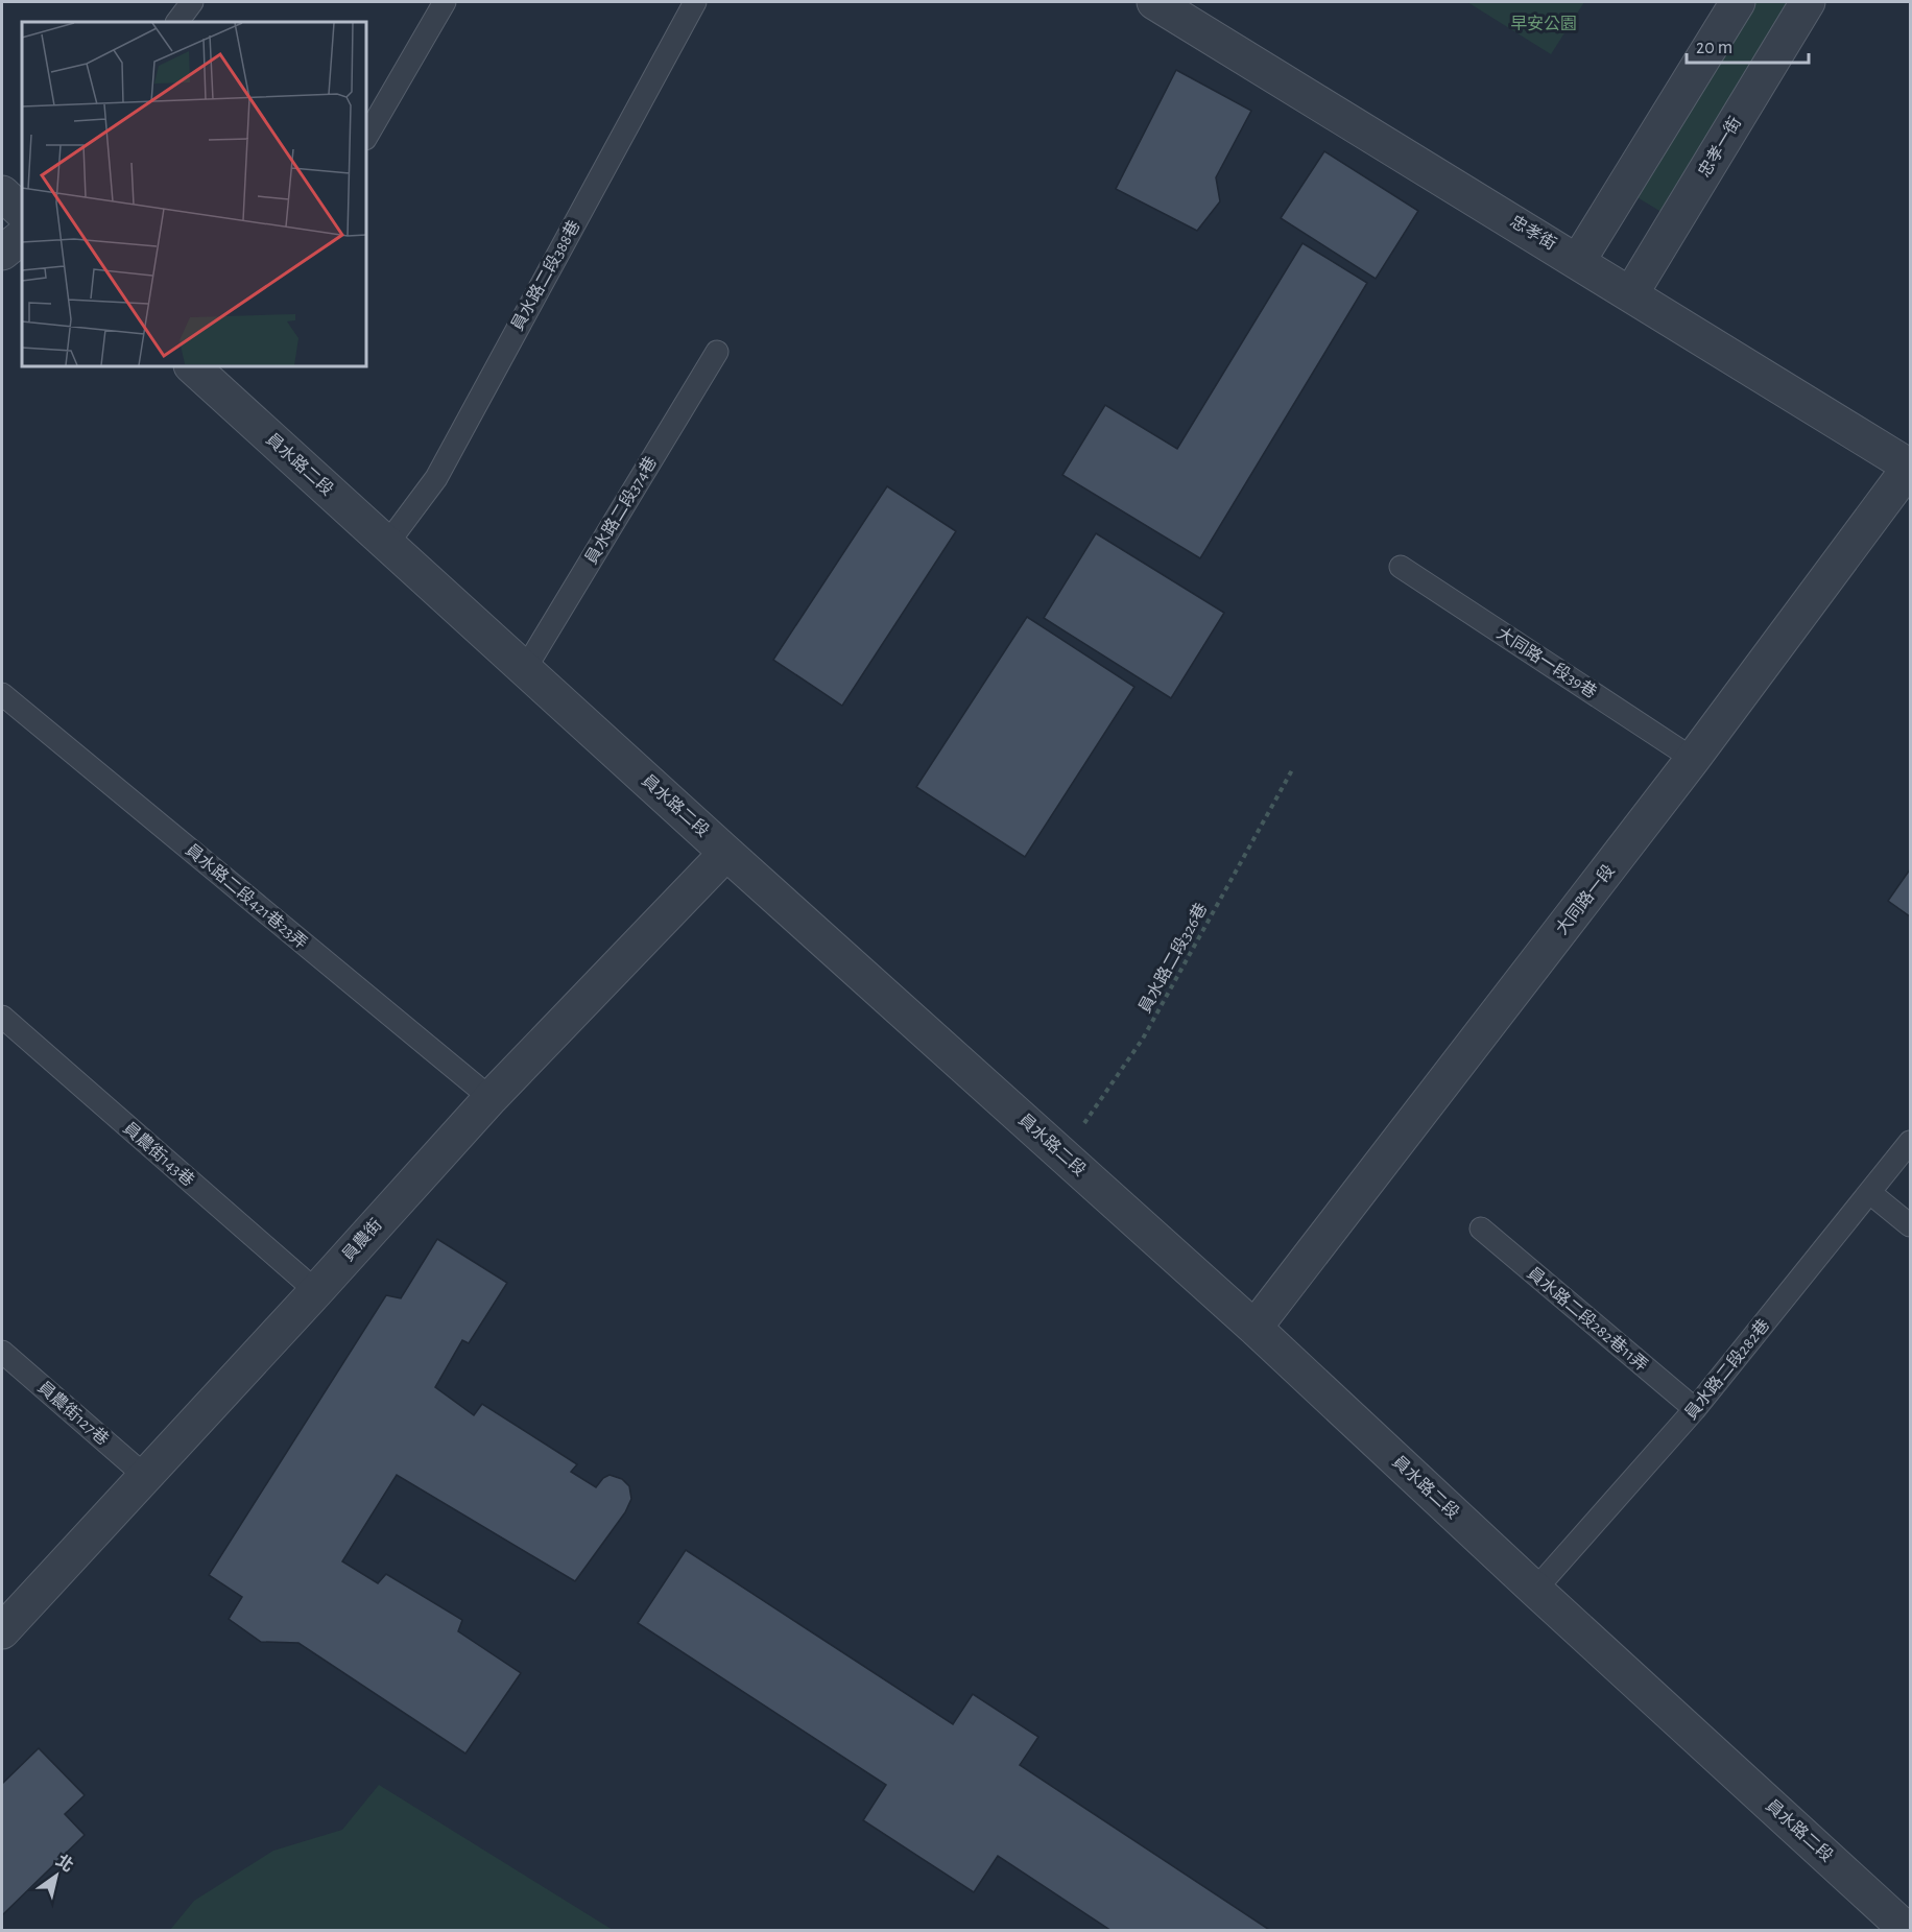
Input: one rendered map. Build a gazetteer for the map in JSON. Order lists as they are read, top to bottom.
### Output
{
  "streets": {
    "street": [
      "忠孝一街",
      "忠孝街",
      "員水路二段",
      "大同路一段",
      "員農街"
    ],
    "lane": [
      "員水路二段388巷",
      "員水路二段374巷",
      "大同路一段39巷",
      "員水路二段421巷23弄",
      "員農街143巷",
      "員水路二段282巷11弄",
      "員水路二段282巷",
      "員農街127巷"
    ],
    "path": ["員水路二段326巷"]
  },
  "crossings": [
    ["忠孝一街", "忠孝街"],
    ["忠孝街", "大同路一段"],
    ["員水路二段388巷", "員水路二段"],
    ["員水路二段", "員水路二段374巷"],
    ["員水路二段", "大同路一段"],
    ["員水路二段", "員水路二段326巷"],
    ["員水路二段", "員農街"],
    ["員水路二段", "員水路二段282巷"],
    ["大同路一段39巷", "大同路一段"],
    ["員水路二段421巷23弄", "員農街"],
    ["員農街143巷", "員農街"],
    ["員農街", "員農街127巷"],
    ["員水路二段282巷11弄", "員水路二段282巷"]
  ],
  "parks": ["早安公園"],
  "scale_bar": "20 m",
  "north": "top right"
}
